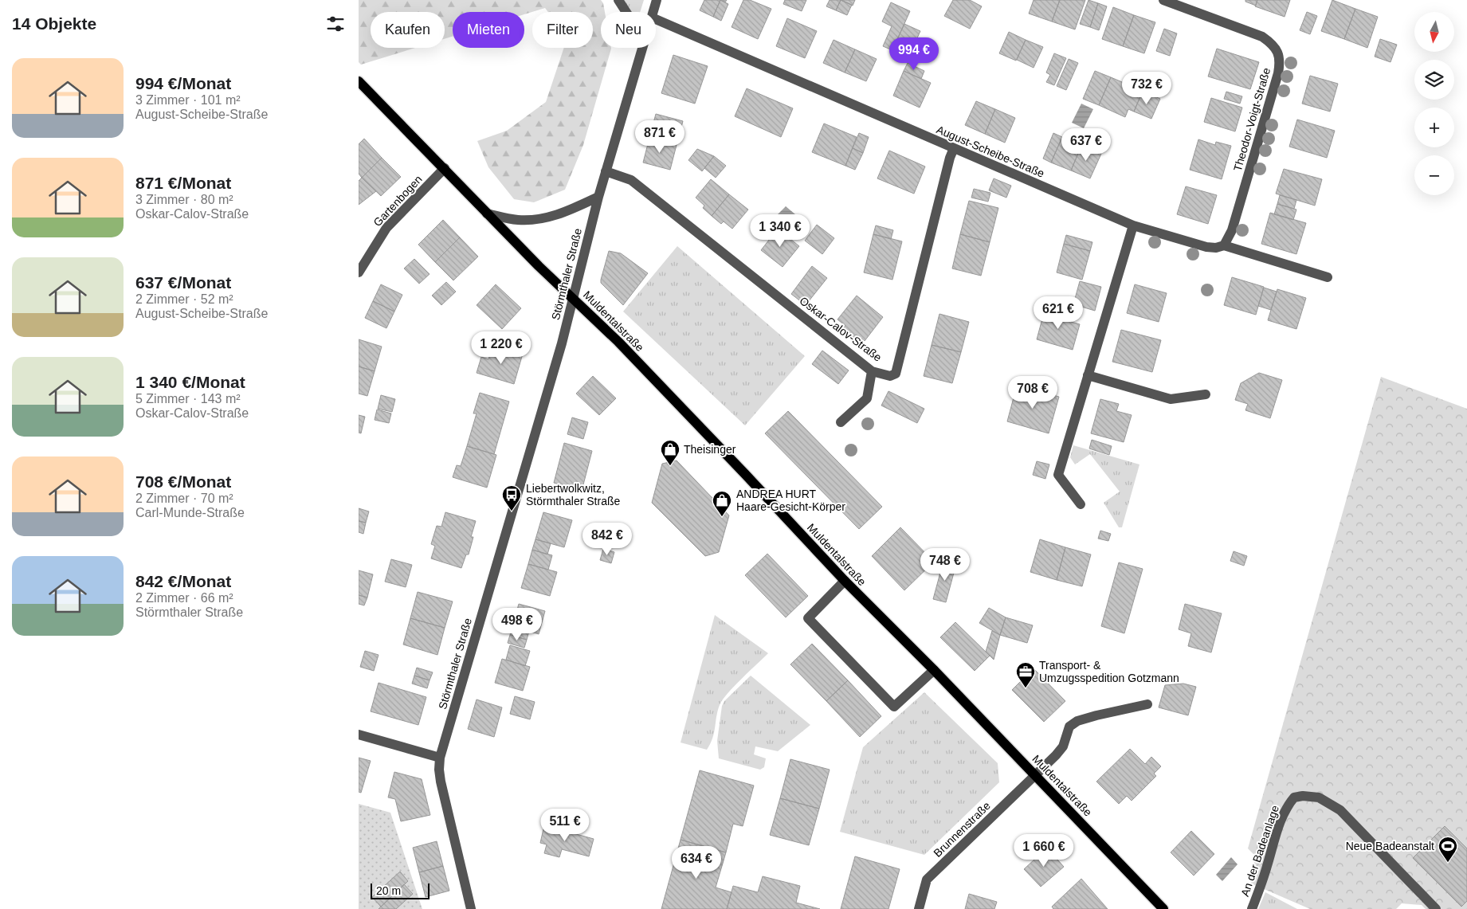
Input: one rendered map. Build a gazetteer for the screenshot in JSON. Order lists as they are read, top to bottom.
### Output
{
  "streets": {
    "main road": ["Muldentalstraße"],
    "street": [
      "Theodor-Voigt-Straße",
      "August-Scheibe-Straße",
      "Gartenbogen",
      "Störmthaler Straße",
      "Oskar-Calov-Straße",
      "Brunnenstraße",
      "An der Badeanlage"
    ]
  },
  "crossings": [
    ["Theodor-Voigt-Straße", "August-Scheibe-Straße"],
    ["August-Scheibe-Straße", "Oskar-Calov-Straße"],
    ["Gartenbogen", "Muldentalstraße"],
    ["Störmthaler Straße", "Muldentalstraße"],
    ["Störmthaler Straße", "Oskar-Calov-Straße"],
    ["Muldentalstraße", "Brunnenstraße"]
  ],
  "places": {
    "shop": ["Theisinger", "ANDREA HURT Haare-Gesicht-Körper"],
    "bus stop": ["Liebertwolkwitz, Störmthaler Straße"],
    "office": ["Transport- & Umzugsspedition Gotzmann"],
    "sports": ["Neue Badeanstalt"]
  },
  "scale_bar": "20 m",
  "north": "bottom",
  "page": {
    "heading": "14 Objekte",
    "map_buttons": ["+", "−"],
    "chip": [
      "Kaufen",
      "Mieten",
      "Filter",
      "Neu"
    ],
    "price": [
      "994 €",
      "732 €",
      "871 €",
      "637 €",
      "1 340 €",
      "621 €",
      "1 220 €",
      "708 €",
      "842 €",
      "748 €",
      "498 €",
      "511 €",
      "1 660 €",
      "634 €"
    ],
    "list": [
      {
        "name": "994 €/Monat",
        "note": "3 Zimmer · 101 m² · August-Scheibe-Straße"
      },
      {
        "name": "871 €/Monat",
        "note": "3 Zimmer · 80 m² · Oskar-Calov-Straße"
      },
      {
        "name": "637 €/Monat",
        "note": "2 Zimmer · 52 m² · August-Scheibe-Straße"
      },
      {
        "name": "1 340 €/Monat",
        "note": "5 Zimmer · 143 m² · Oskar-Calov-Straße"
      },
      {
        "name": "708 €/Monat",
        "note": "2 Zimmer · 70 m² · Carl-Munde-Straße"
      },
      {
        "name": "842 €/Monat",
        "note": "2 Zimmer · 66 m² · Störmthaler Straße"
      }
    ],
    "scale": "20 m"
  }
}
